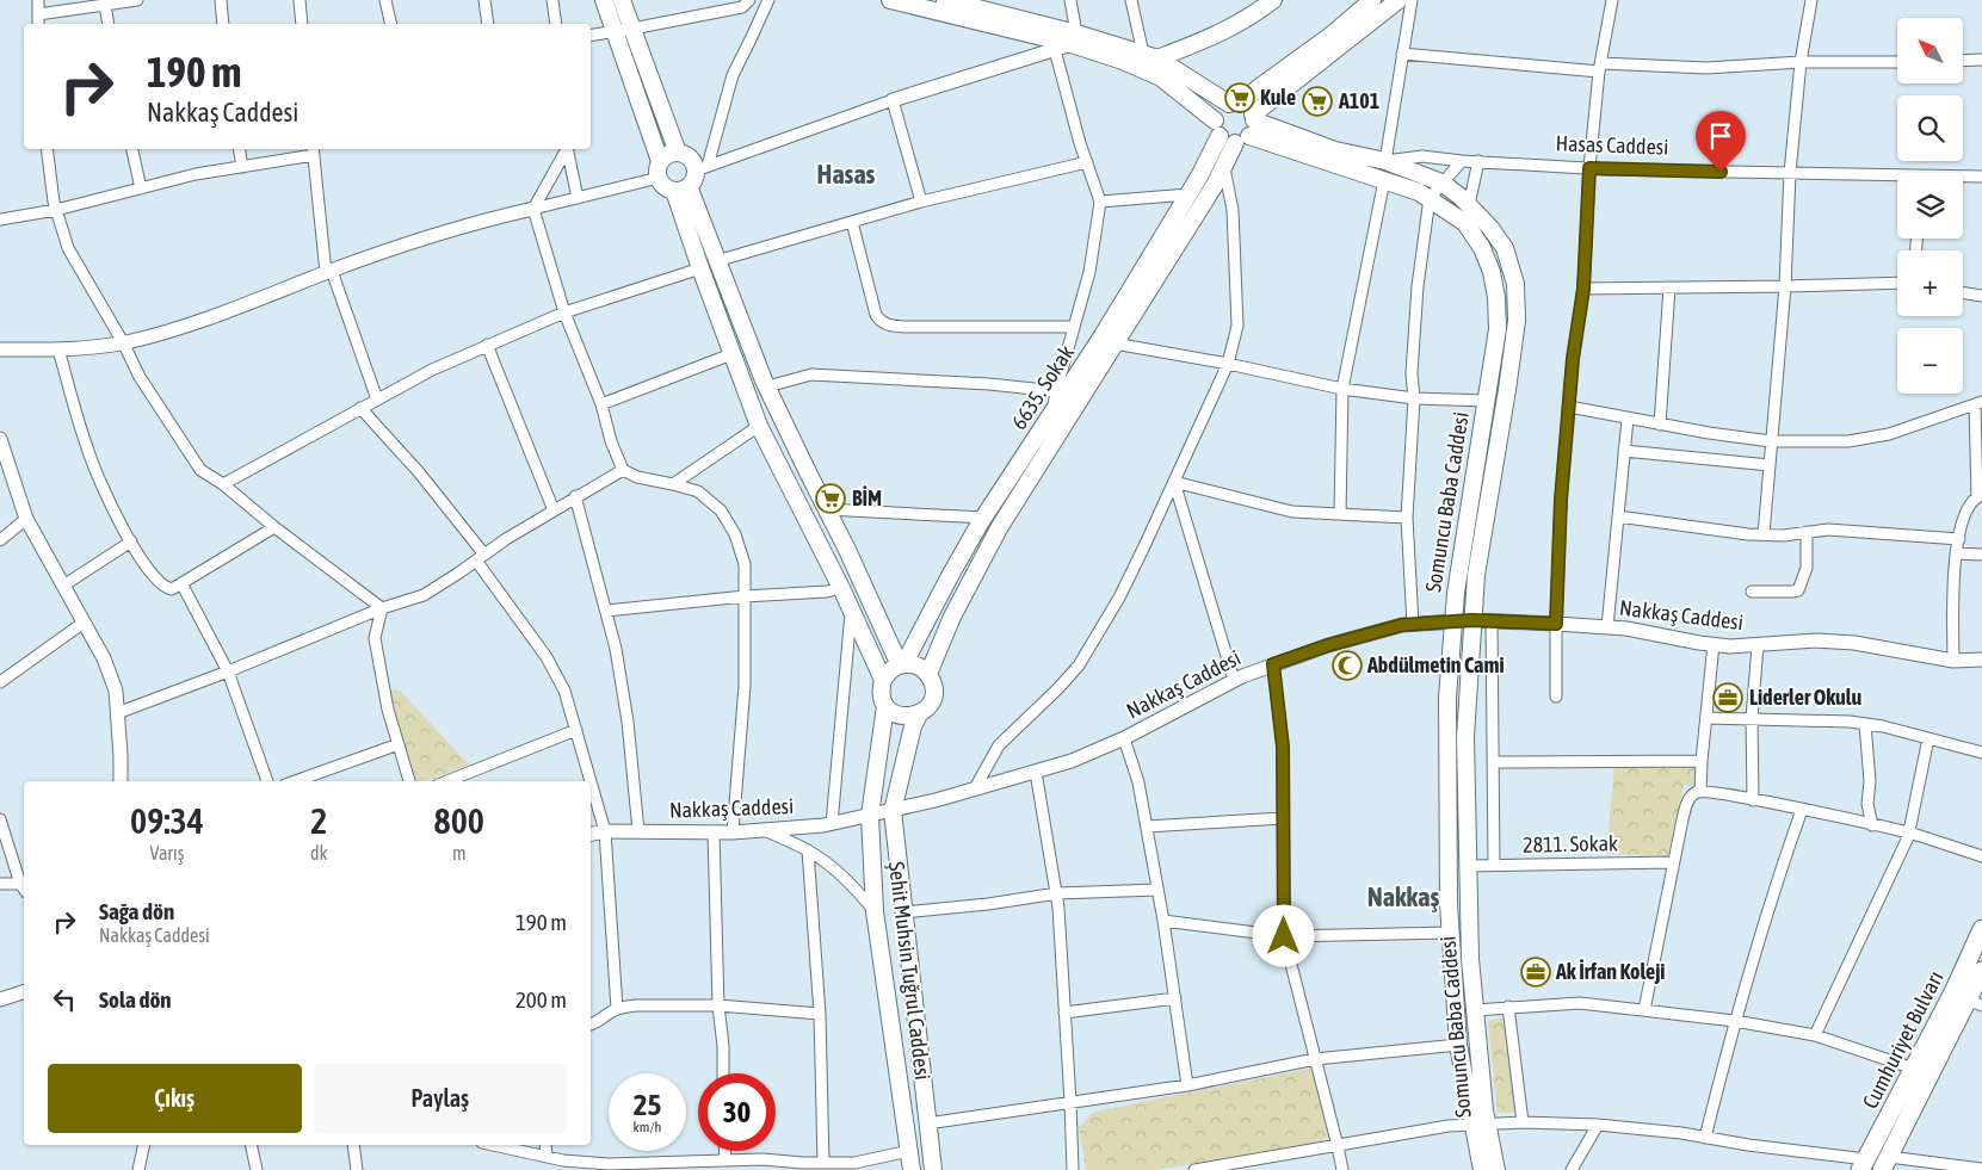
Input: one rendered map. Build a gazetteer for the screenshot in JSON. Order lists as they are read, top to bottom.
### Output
{
  "streets": {
    "main road": [
      "6635. Sokak",
      "Somuncu Baba Caddesi",
      "Şehit Muhsin Tuğrul Caddesi",
      "Cumhuriyet Bulvarı"
    ],
    "street": ["Hasas Caddesi", "Nakkaş Caddesi", "2811. Sokak"]
  },
  "crossings": [
    ["Hasas Caddesi", "Somuncu Baba Caddesi"],
    ["6635. Sokak", "Somuncu Baba Caddesi"],
    ["6635. Sokak", "Şehit Muhsin Tuğrul Caddesi"],
    ["Somuncu Baba Caddesi", "Nakkaş Caddesi"],
    ["Somuncu Baba Caddesi", "2811. Sokak"],
    ["Nakkaş Caddesi", "Şehit Muhsin Tuğrul Caddesi"]
  ],
  "districts": ["Hasas", "Nakkaş"],
  "places": {
    "supermarket": ["Kule", "A101", "BİM"],
    "mosque": ["Abdülmetin Cami"],
    "office": ["Liderler Okulu", "Ak İrfan Koleji"]
  },
  "north": "top left",
  "page": {
    "map_buttons": ["+", "−"],
    "turn": ["190 m", "Nakkaş Caddesi"],
    "eta": [
      "09:34",
      "Varış",
      "2",
      "dk",
      "800",
      "m"
    ],
    "list": [
      {
        "name": "Sağa dön",
        "note": "Nakkaş Caddesi",
        "value": "190 m"
      },
      {
        "name": "Sola dön",
        "value": "200 m"
      }
    ],
    "buttons": ["Çıkış", "Paylaş"],
    "speed": "25 km/h",
    "limit": "30"
  }
}
